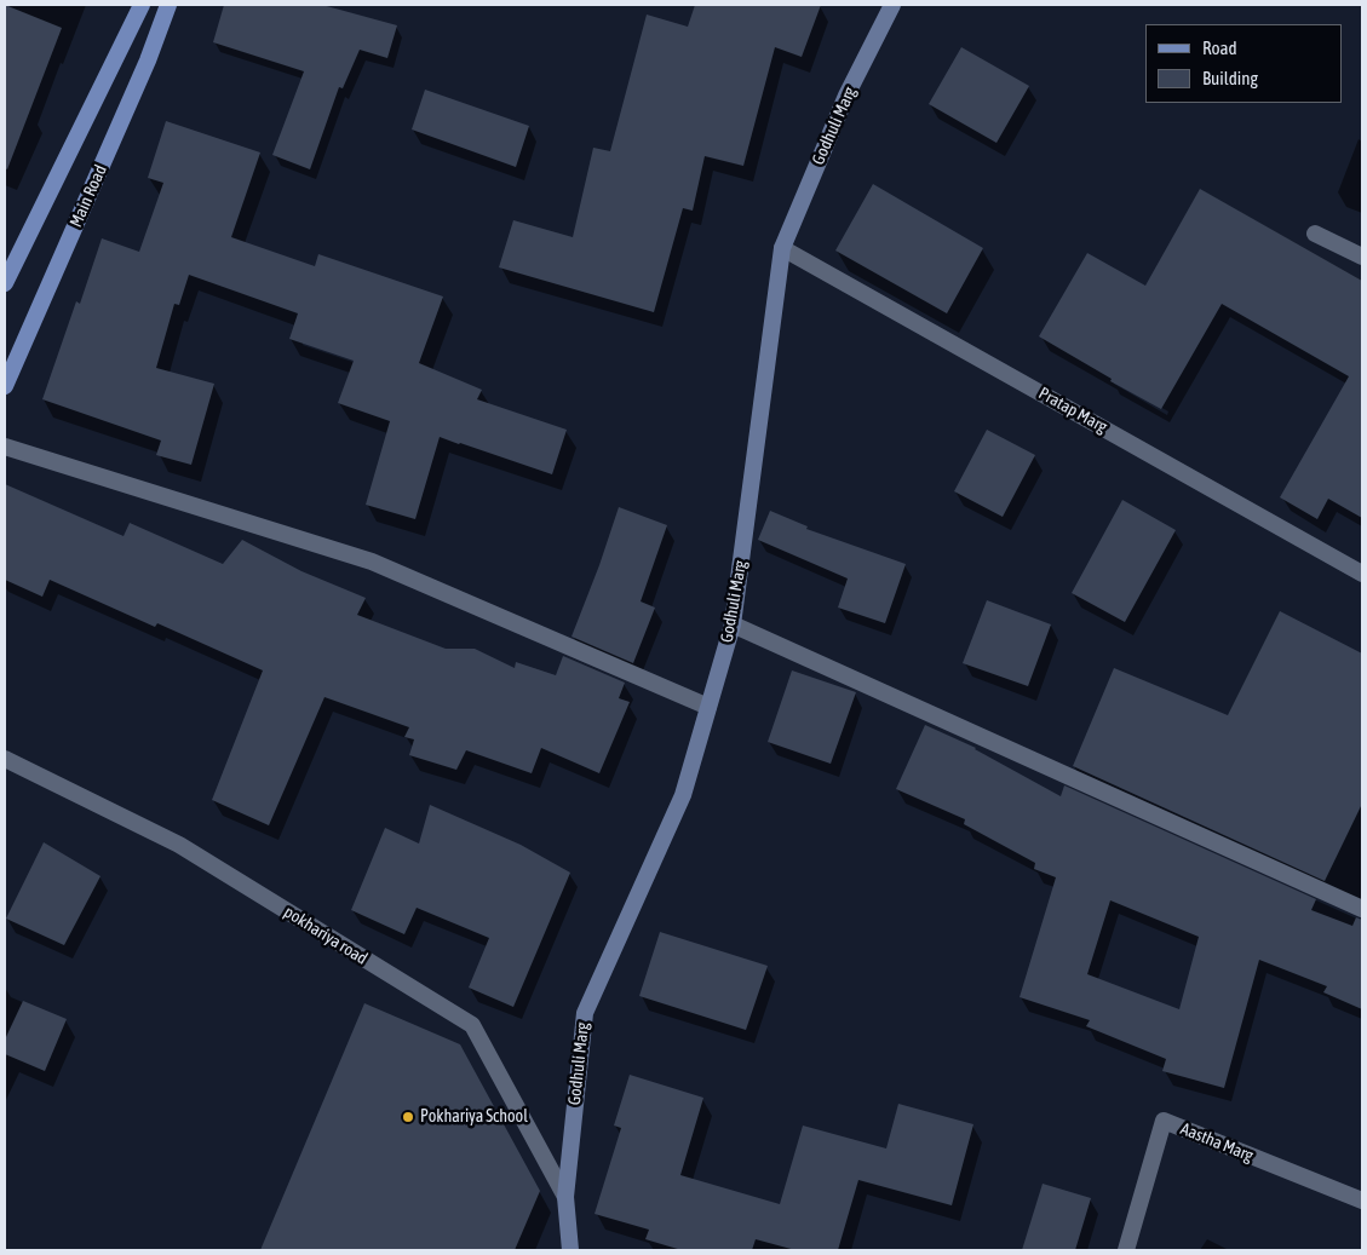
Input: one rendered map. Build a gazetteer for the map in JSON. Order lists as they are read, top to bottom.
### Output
{
  "streets": {
    "main road": ["Godhuli Marg", "Main Road"],
    "street": ["Pratap Marg", "pokhariya road", "Aastha Marg"]
  },
  "crossings": [
    ["Godhuli Marg", "Pratap Marg"],
    ["Godhuli Marg", "pokhariya road"]
  ],
  "places": ["Pokhariya School"],
  "legend": ["Road", "Building"]
}
